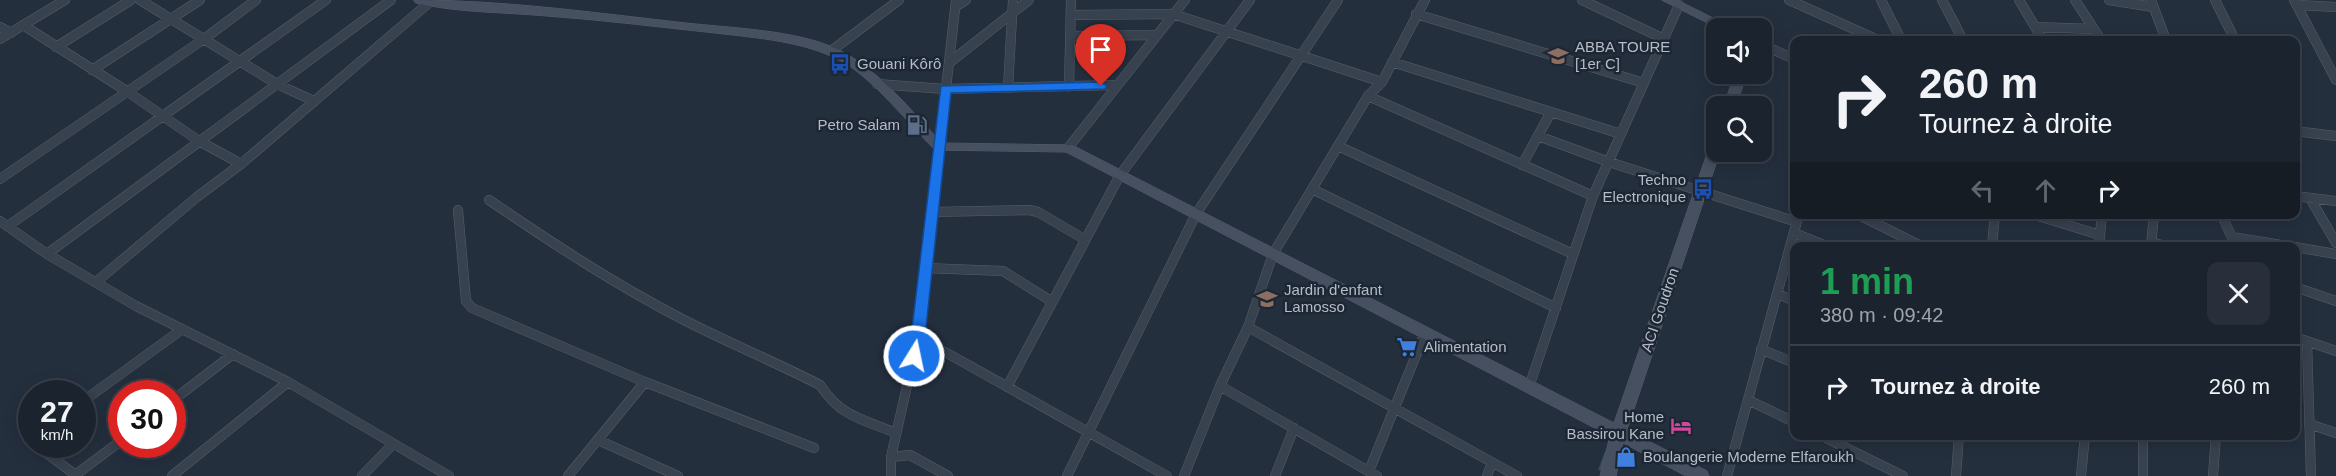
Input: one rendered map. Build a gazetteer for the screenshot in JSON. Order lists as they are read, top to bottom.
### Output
{
  "streets": {
    "street": ["ACI Goudron"]
  },
  "places": {
    "school or university": ["ABBA TOURE [1er C]", "Jardin d'enfant Lamosso"],
    "bus stop": ["Gouani Kôrô", "Techno Electronique"],
    "fuel station": ["Petro Salam"],
    "supermarket": ["Alimentation"],
    "hotel": ["Home Bassirou Kane"],
    "shop": ["Boulangerie Moderne Elfaroukh"]
  },
  "page": {
    "turn": ["260 m", "Tournez à droite"],
    "heading": ["1 min", "380 m · 09:42"],
    "list": [
      {
        "name": "Tournez à droite",
        "value": "260 m"
      }
    ],
    "speed": "27 km/h",
    "limit": "30"
  }
}
